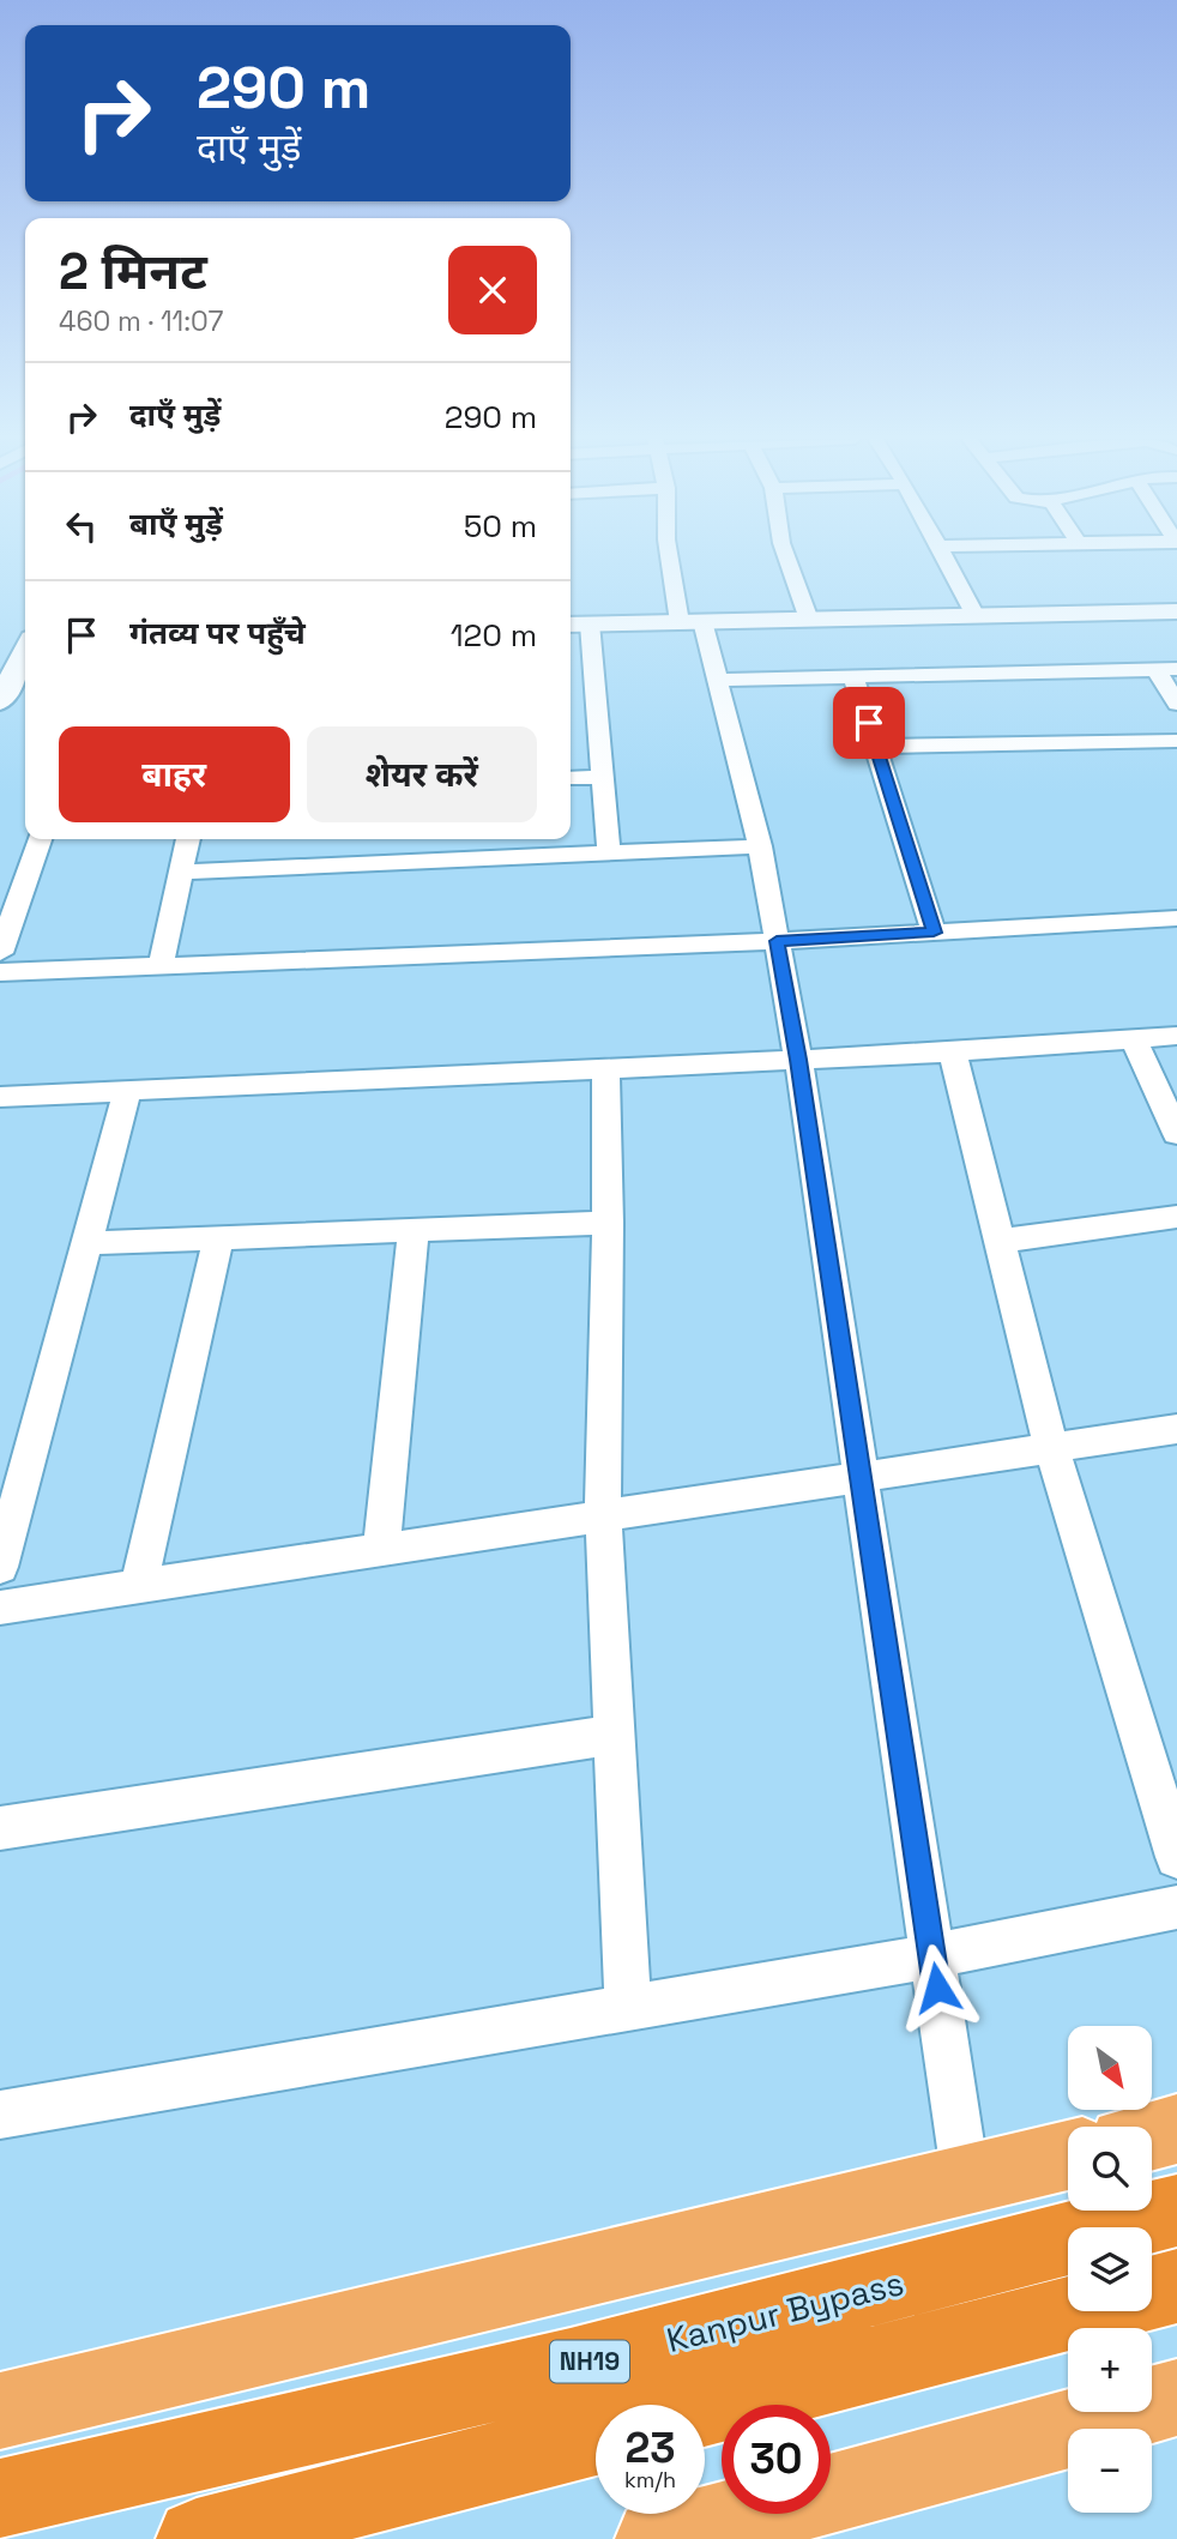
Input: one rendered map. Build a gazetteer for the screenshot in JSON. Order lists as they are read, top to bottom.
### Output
{
  "streets": {
    "highway": ["Kanpur Bypass", "NH19"]
  },
  "north": "bottom right",
  "page": {
    "turn": ["290 m", "दाएँ मुड़ें"],
    "heading": ["2 मिनट", "460 m · 11:07"],
    "list": [
      {
        "name": "दाएँ मुड़ें",
        "value": "290 m"
      },
      {
        "name": "बाएँ मुड़ें",
        "value": "50 m"
      },
      {
        "name": "गंतव्य पर पहुँचे",
        "value": "120 m"
      }
    ],
    "buttons": ["बाहर", "शेयर करें"],
    "map_buttons": ["+", "−"],
    "speed": "23 km/h",
    "limit": "30"
  }
}
